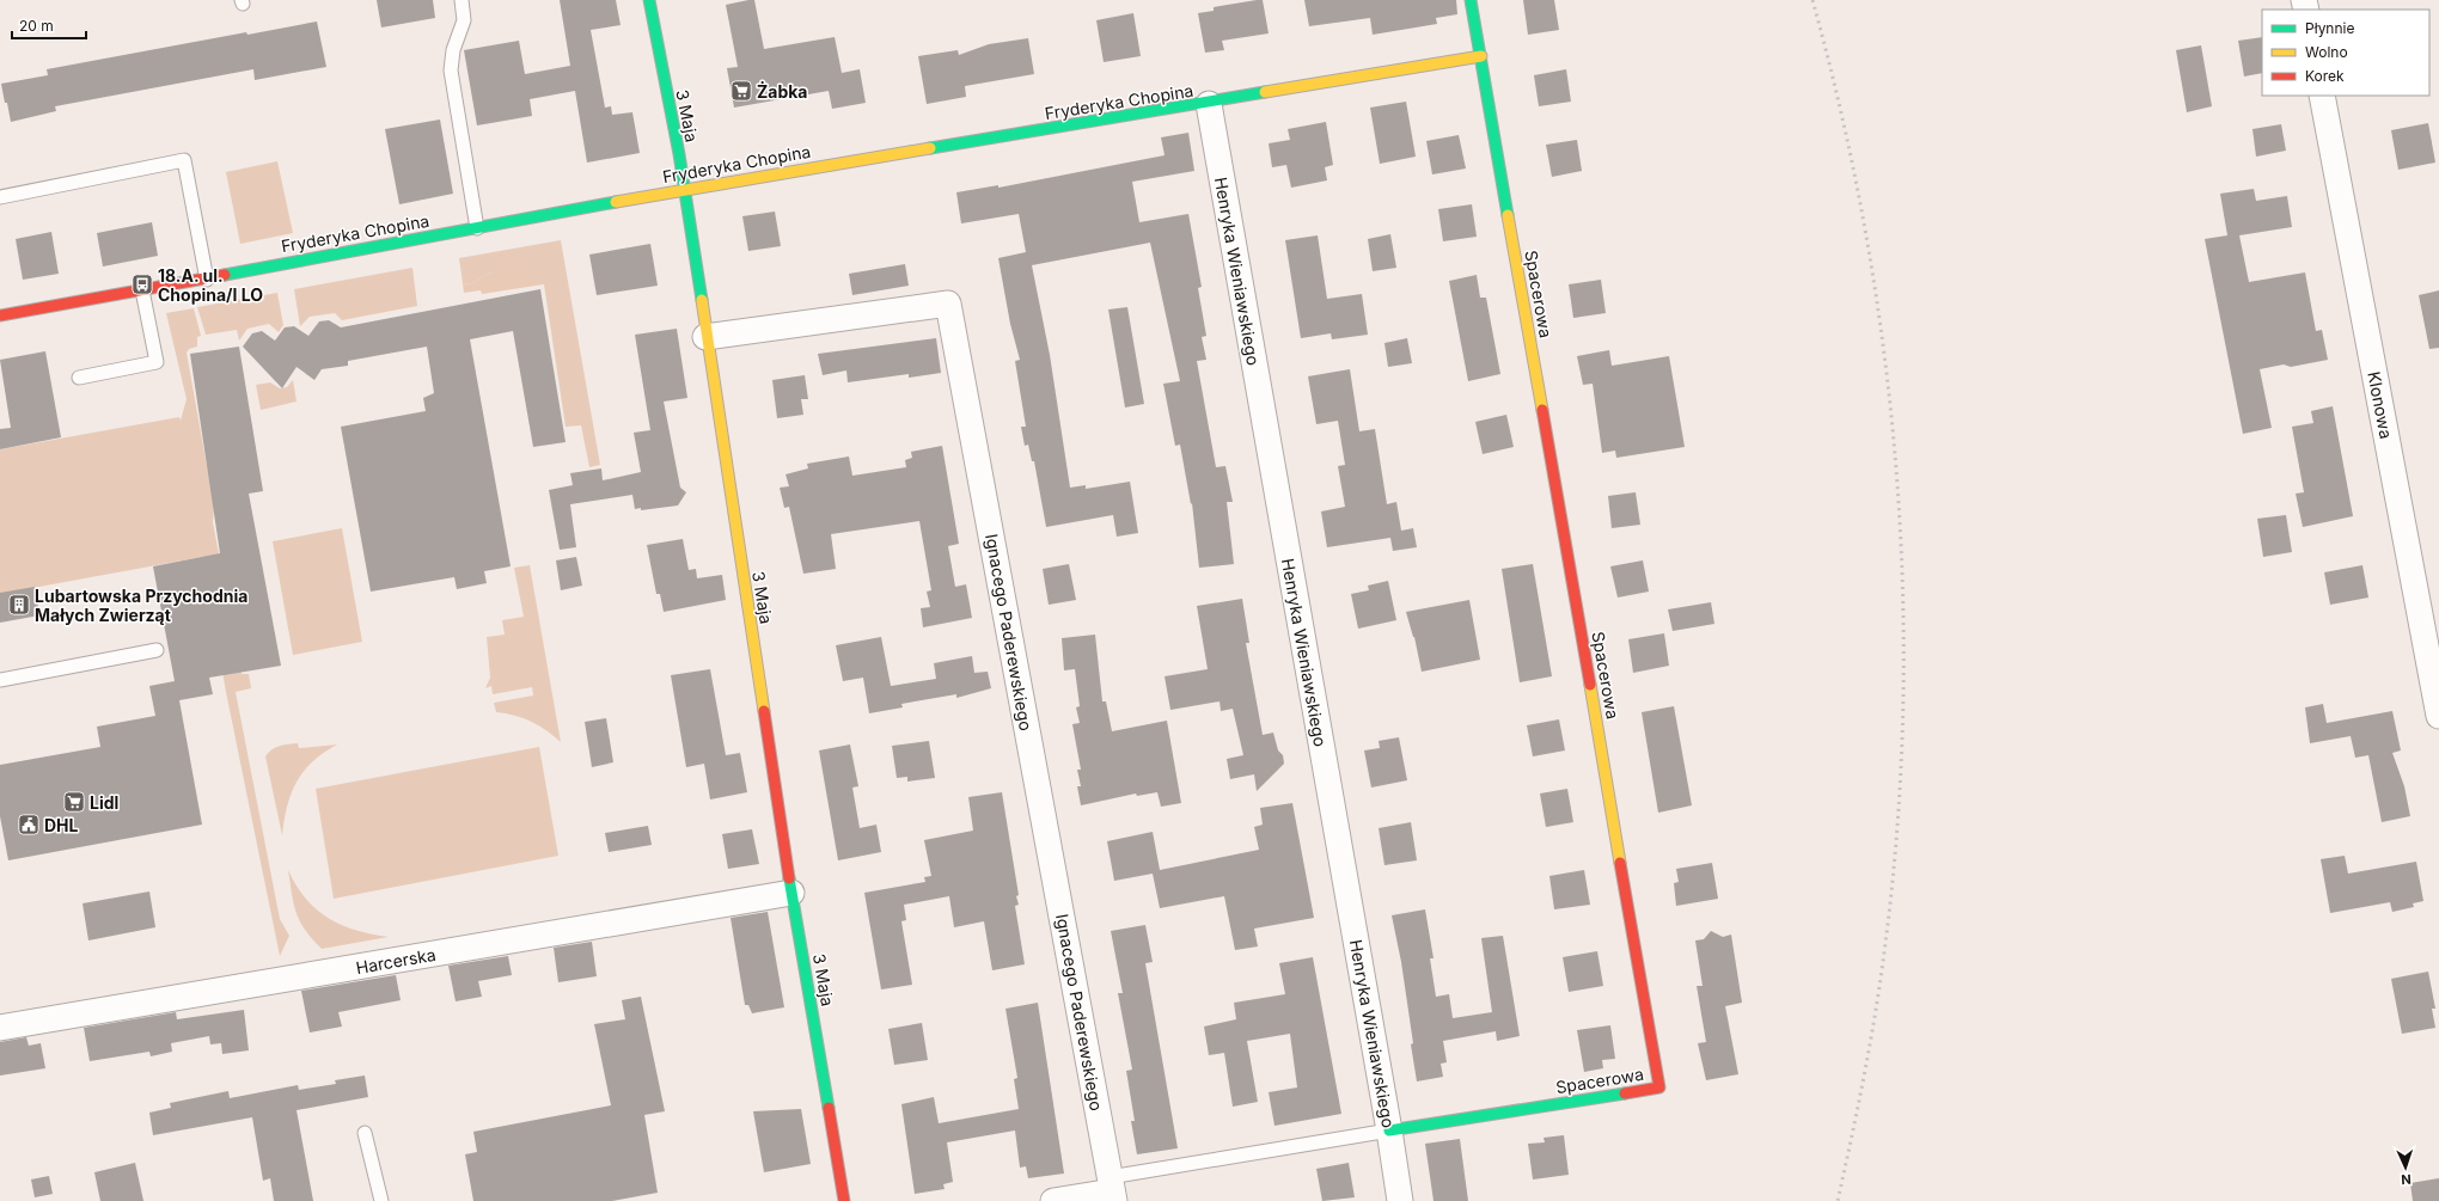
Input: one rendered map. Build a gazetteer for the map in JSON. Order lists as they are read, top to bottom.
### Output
{
  "streets": {
    "street": [
      "Fryderyka Chopina",
      "3 Maja",
      "Henryka Wieniawskiego",
      "Spacerowa",
      "Klonowa",
      "Ignacego Paderewskiego",
      "Harcerska"
    ]
  },
  "crossings": [
    ["Fryderyka Chopina", "3 Maja"],
    ["Fryderyka Chopina", "Henryka Wieniawskiego"],
    ["Fryderyka Chopina", "Spacerowa"],
    ["3 Maja", "Ignacego Paderewskiego"],
    ["3 Maja", "Harcerska"],
    ["Henryka Wieniawskiego", "Spacerowa"]
  ],
  "places": {
    "supermarket": ["Żabka", "Lidl"],
    "bus stop": ["18.A. ul. Chopina/I LO"],
    "building": ["Lubartowska Przychodnia Małych Zwierząt"],
    "public building": ["DHL"]
  },
  "legend": ["Płynnie", "Wolno", "Korek"],
  "scale_bar": "20 m",
  "north": "bottom"
}
